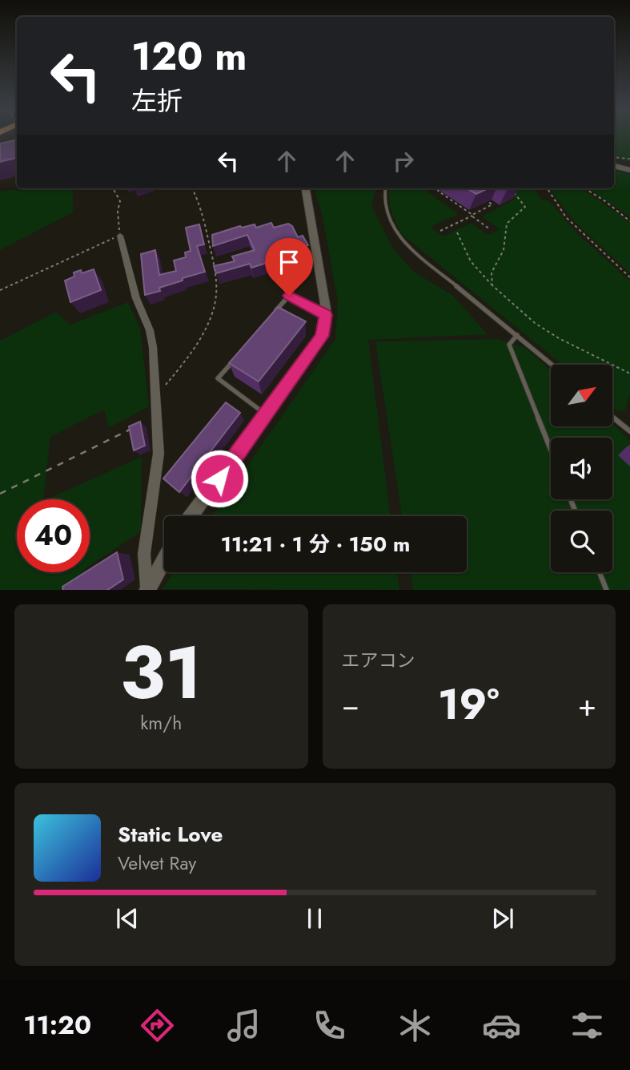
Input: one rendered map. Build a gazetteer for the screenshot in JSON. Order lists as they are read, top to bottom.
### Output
{
  "north": "top right",
  "page": {
    "turn": ["120 m", "左折"],
    "limit": "40",
    "trip": "11:21 · 1 分 · 150 m",
    "tile": [
      ["31", "km/h"],
      "エアコン"
    ],
    "heat": ["−", "19°", "+"],
    "song": ["Static Love", "Velvet Ray"],
    "tabs": "11:20"
  }
}
